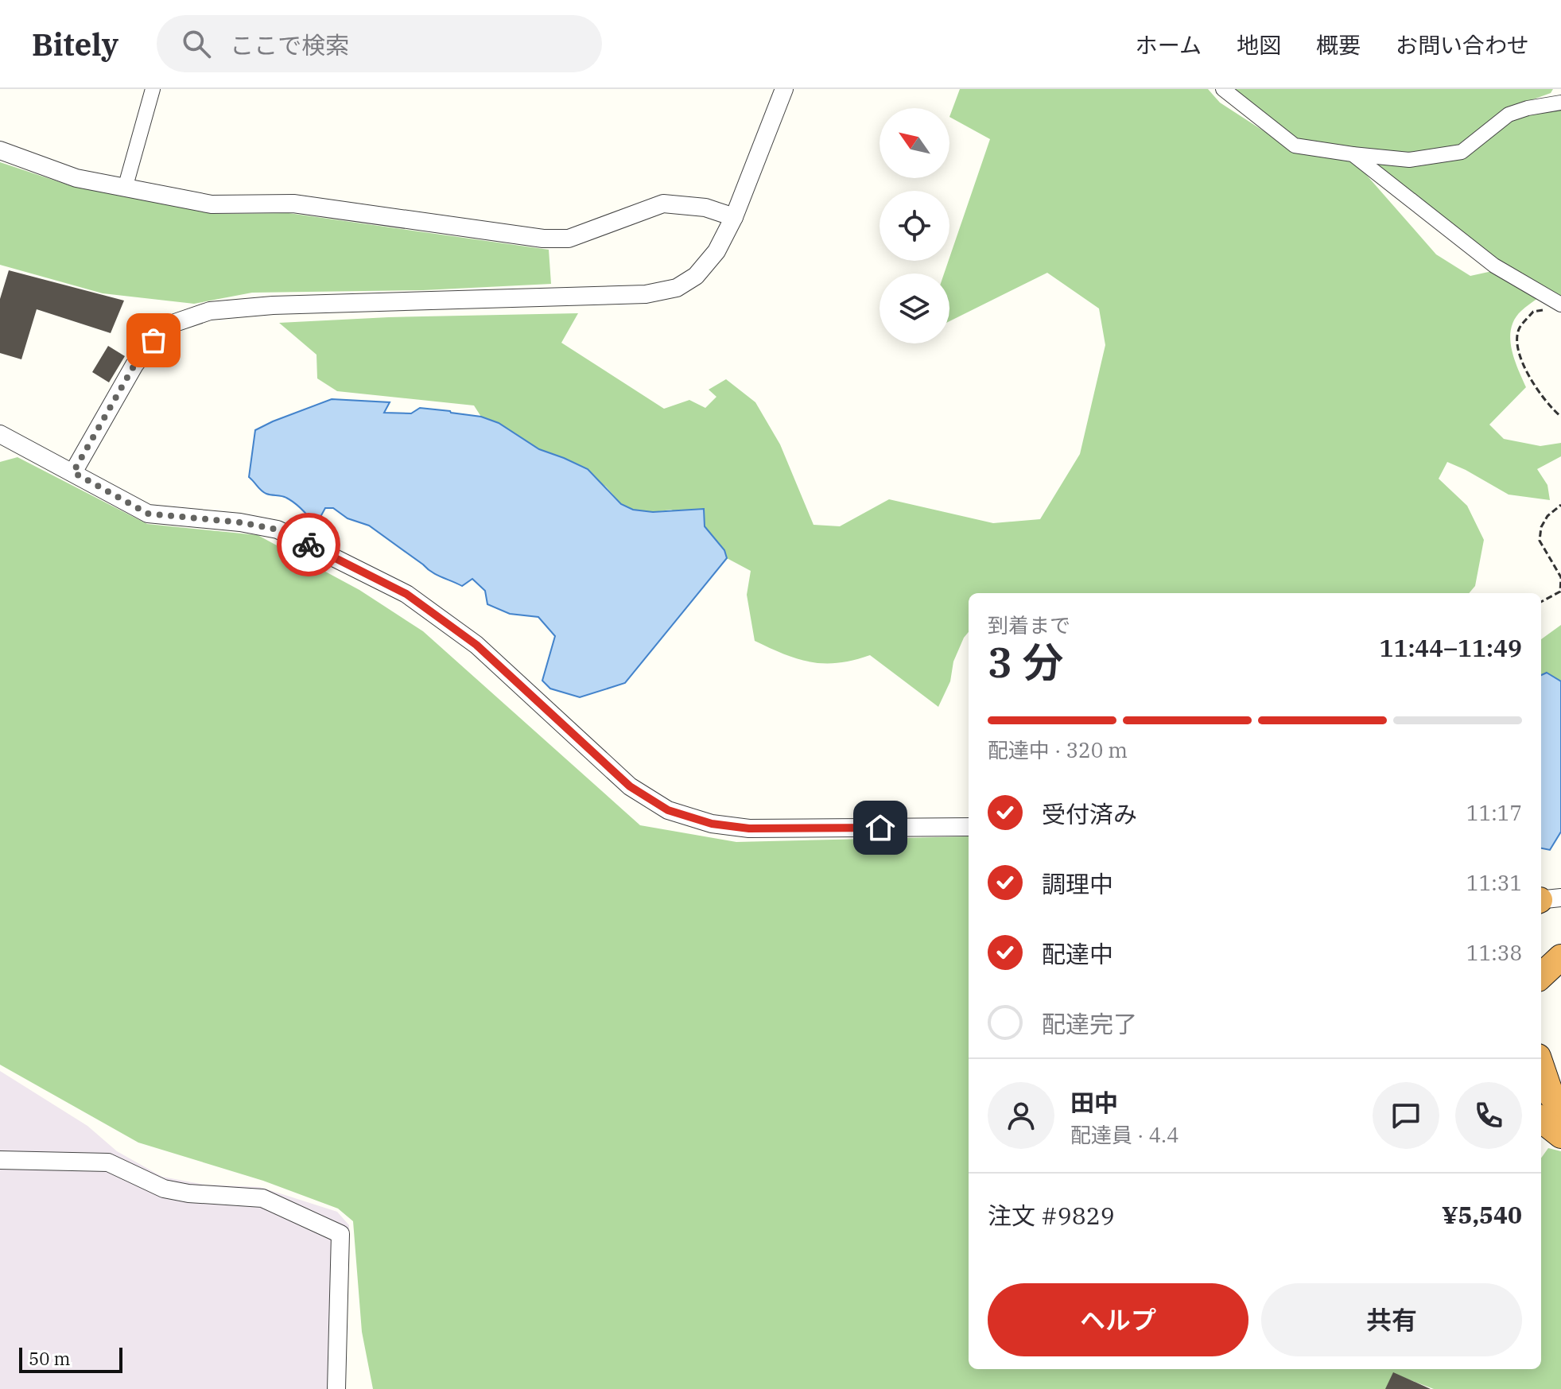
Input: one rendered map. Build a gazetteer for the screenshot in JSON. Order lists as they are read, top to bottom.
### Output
{
  "scale_bar": "50 m",
  "north": "top left",
  "page": {
    "header": "Bitely",
    "search": "ここで検索",
    "nav": [
      "ホーム",
      "地図",
      "概要",
      "お問い合わせ"
    ],
    "heading": ["3 分", "到着まで", "11:44–11:49"],
    "panel": [
      "田中",
      "配達員 · 4.4",
      "注文 #9829",
      "¥5,540"
    ],
    "bar": "配達中 · 320 m",
    "list": [
      ["受付済み", "11:17"],
      ["調理中", "11:31"],
      ["配達中", "11:38"],
      "配達完了"
    ],
    "buttons": ["ヘルプ", "共有"],
    "scale": "50 m"
  }
}
